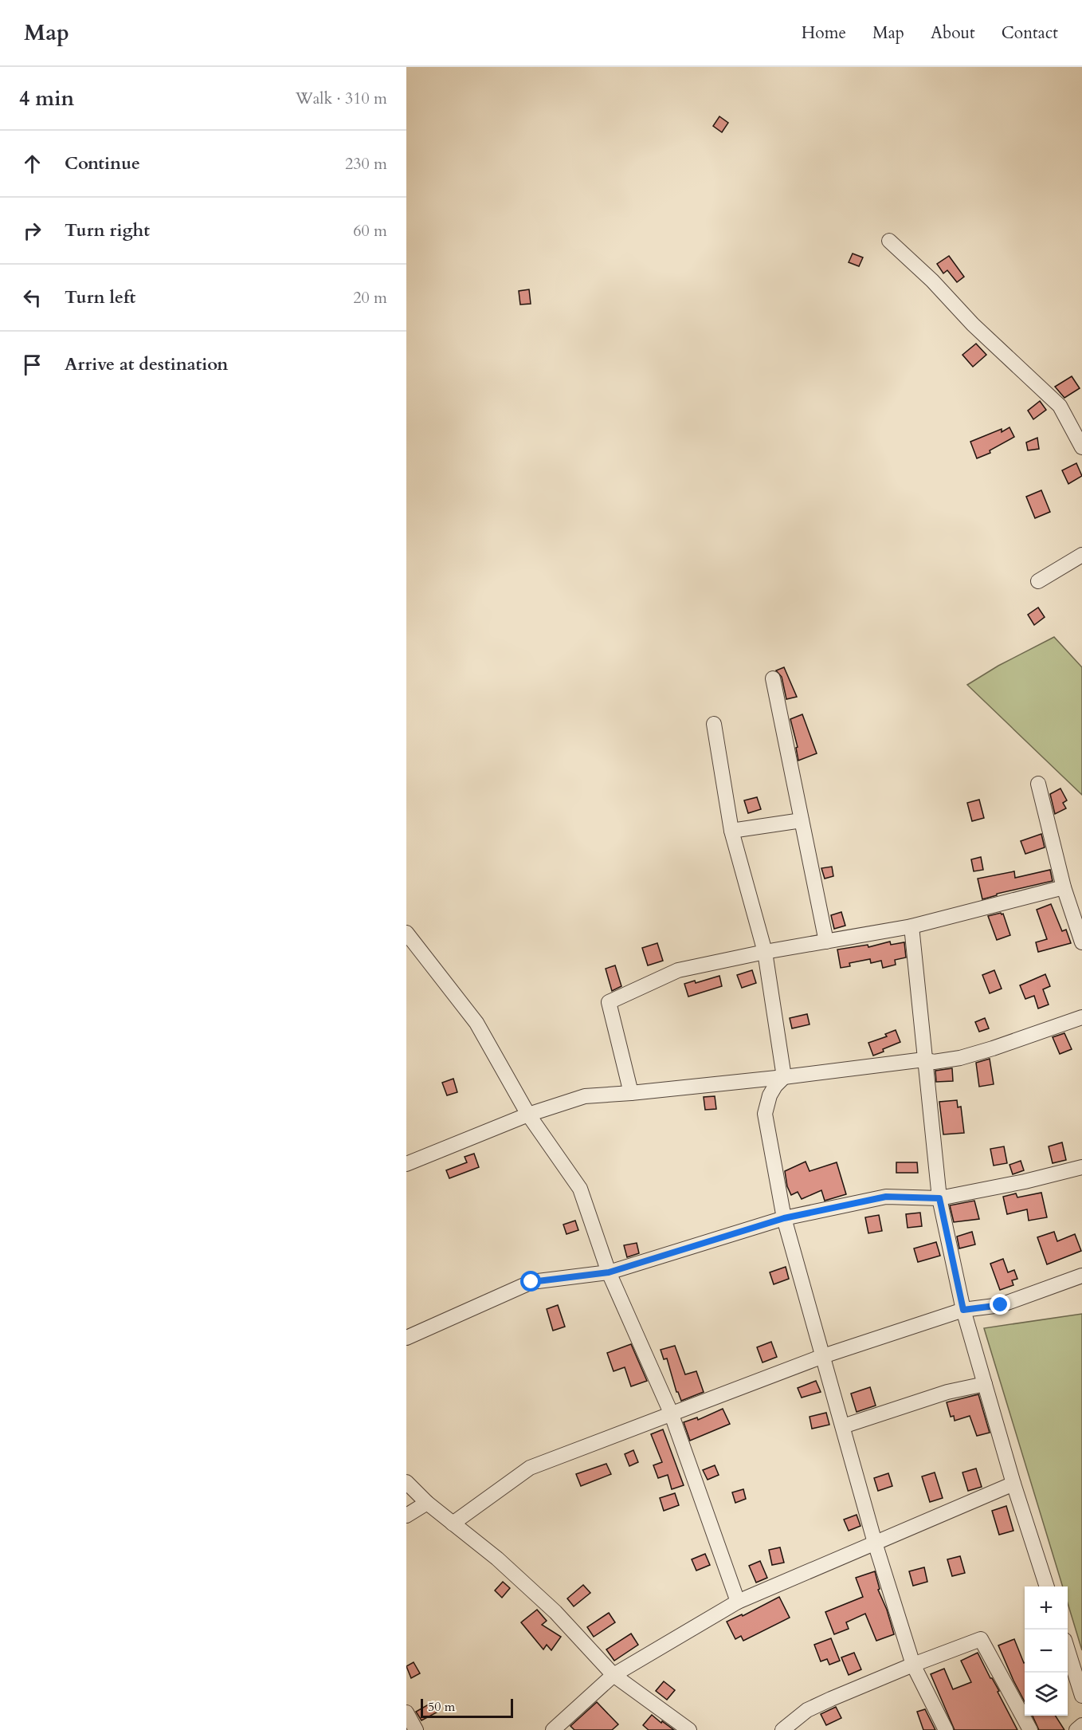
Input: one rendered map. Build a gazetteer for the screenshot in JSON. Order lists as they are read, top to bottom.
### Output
{
  "scale_bar": "50 m",
  "page": {
    "header": "Map",
    "nav": [
      "Home",
      "Map",
      "About",
      "Contact"
    ],
    "heading": ["4 min", "Walk · 310 m"],
    "list": [
      ["Continue", "230 m"],
      ["Turn right", "60 m"],
      ["Turn left", "20 m"],
      "Arrive at destination"
    ],
    "map_buttons": ["+", "−"],
    "scale": "50 m"
  }
}
